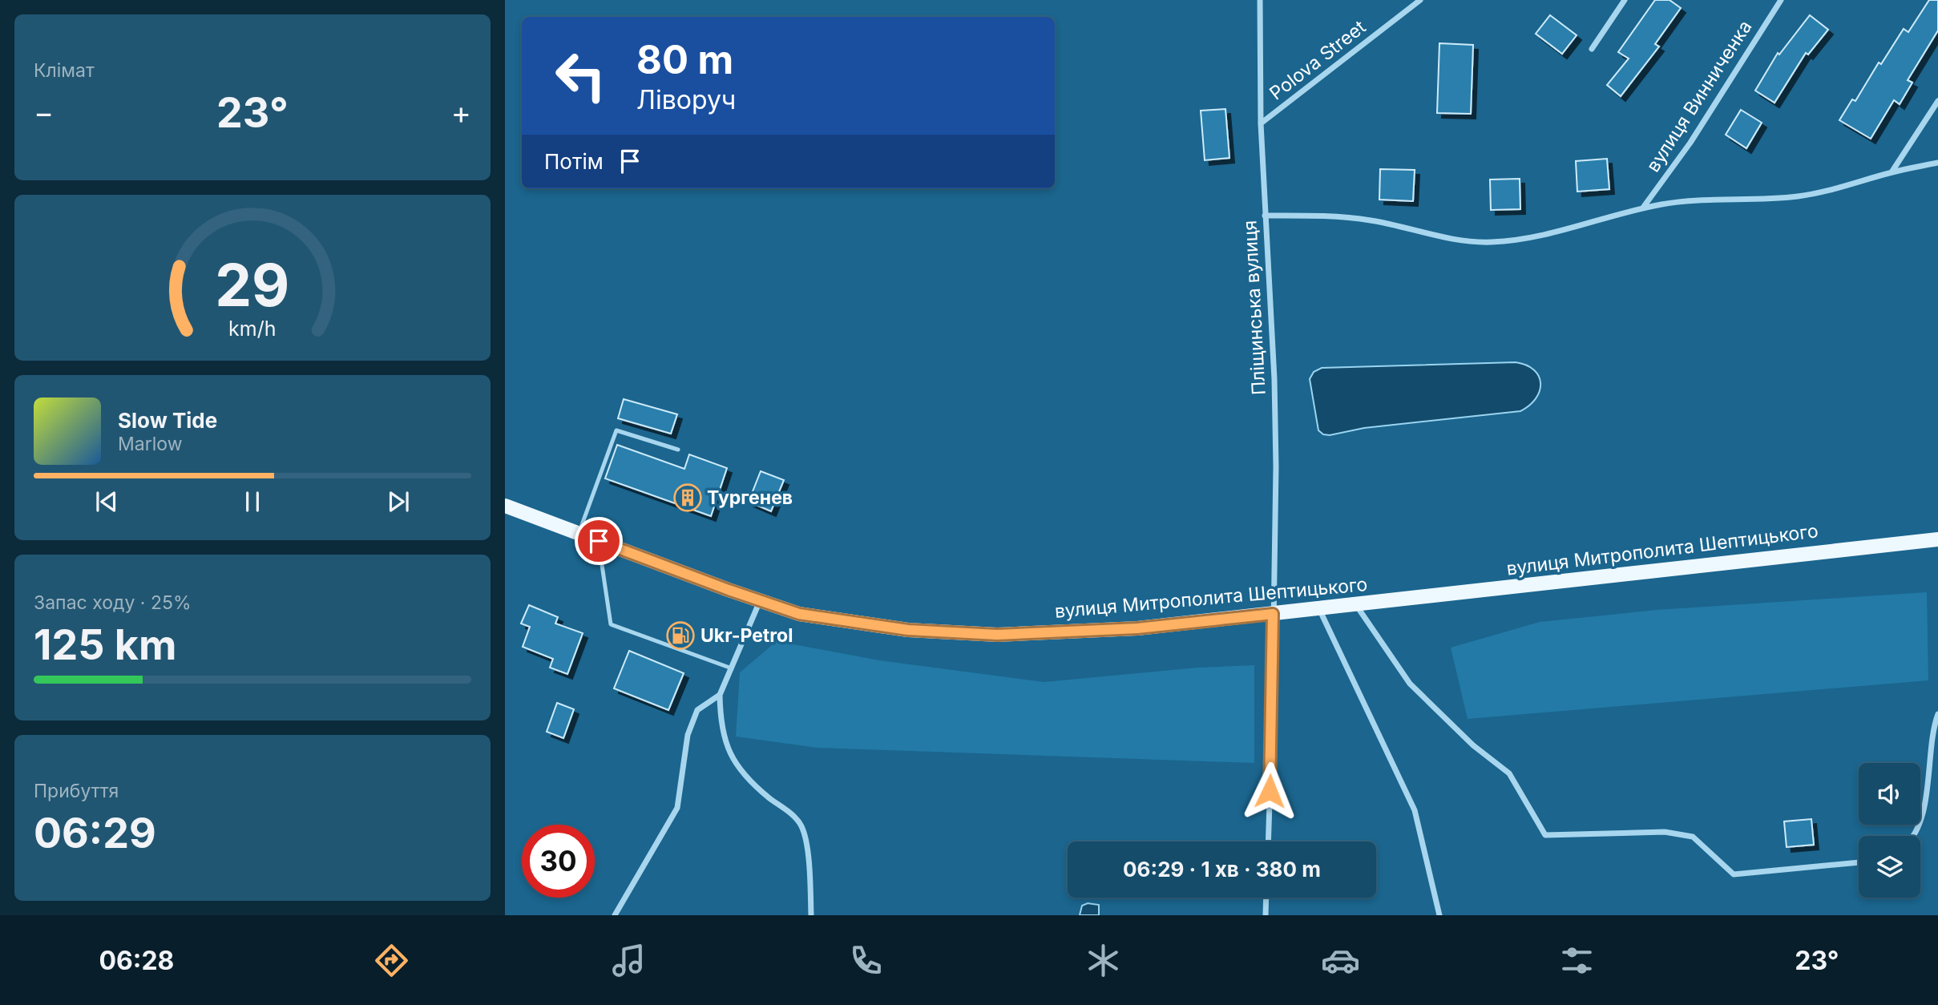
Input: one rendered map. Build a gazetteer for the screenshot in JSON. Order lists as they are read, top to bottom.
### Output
{
  "streets": {
    "main road": ["вулиця Митрополита Шептицького"],
    "street": ["Polova Street", "вулиця Винниченка", "Пліщинська вулиця"]
  },
  "crossings": [
    ["Polova Street", "Пліщинська вулиця"],
    ["Пліщинська вулиця", "вулиця Митрополита Шептицького"]
  ],
  "places": {
    "building": ["Тургенев"],
    "fuel station": ["Ukr-Petrol"]
  },
  "page": {
    "tile": [
      "Клімат",
      ["Запас ходу · 25%", "125 km"],
      ["Прибуття", "06:29"]
    ],
    "turn": ["80 m", "Ліворуч"],
    "heat": ["−", "23°", "+"],
    "then": "Потім",
    "song": ["Slow Tide", "Marlow"],
    "limit": "30",
    "trip": "06:29 · 1 хв · 380 m",
    "tabs": ["06:28", "23°"],
    "gauge": ["29", "km/h"]
  }
}
